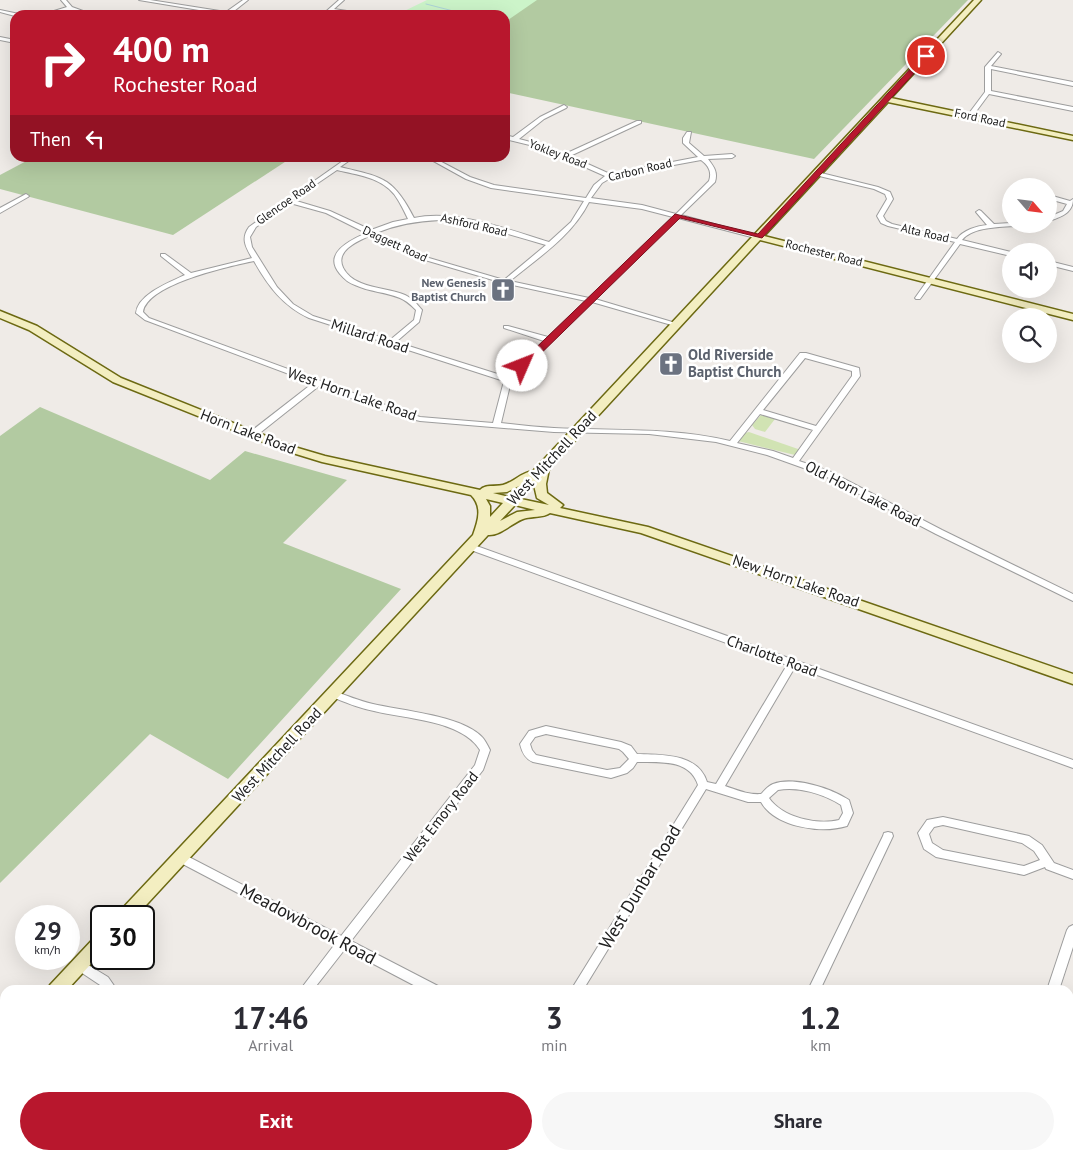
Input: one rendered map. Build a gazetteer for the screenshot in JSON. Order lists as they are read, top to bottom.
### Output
{
  "streets": {
    "main road": [
      "Ford Road",
      "Rochester Road",
      "Horn Lake Road",
      "West Mitchell Road",
      "New Horn Lake Road"
    ],
    "street": [
      "Yokley Road",
      "Carbon Road",
      "Glencoe Road",
      "Ashford Road",
      "Alta Road",
      "Daggett Road",
      "Millard Road",
      "West Horn Lake Road",
      "Old Horn Lake Road",
      "Charlotte Road",
      "West Emory Road",
      "West Dunbar Road",
      "Meadowbrook Road"
    ]
  },
  "crossings": [
    ["Ford Road", "West Mitchell Road"],
    ["Yokley Road", "Carbon Road"],
    ["Carbon Road", "Ashford Road"],
    ["Carbon Road", "Daggett Road"],
    ["Carbon Road", "Rochester Road"],
    ["Glencoe Road", "Daggett Road"],
    ["Glencoe Road", "Millard Road"],
    ["Ashford Road", "Daggett Road"],
    ["Ashford Road", "Millard Road"],
    ["Alta Road", "West Mitchell Road"],
    ["Daggett Road", "West Mitchell Road"],
    ["Rochester Road", "West Mitchell Road"],
    ["West Horn Lake Road", "West Mitchell Road"],
    ["West Horn Lake Road", "Old Horn Lake Road"],
    ["Horn Lake Road", "West Mitchell Road"],
    ["Horn Lake Road", "New Horn Lake Road"],
    ["West Mitchell Road", "Old Horn Lake Road"],
    ["West Mitchell Road", "New Horn Lake Road"],
    ["West Mitchell Road", "Charlotte Road"],
    ["West Mitchell Road", "West Emory Road"],
    ["West Mitchell Road", "Meadowbrook Road"],
    ["West Emory Road", "Meadowbrook Road"]
  ],
  "places": {
    "church": ["New Genesis Baptist Church", "Old Riverside Baptist Church"]
  },
  "north": "bottom right",
  "page": {
    "turn": ["400 m", "Rochester Road"],
    "then": "Then",
    "speed": "29 km/h",
    "limit": "30",
    "eta": [
      "17:46",
      "Arrival",
      "3",
      "min",
      "1.2",
      "km"
    ],
    "buttons": ["Exit", "Share"]
  }
}
